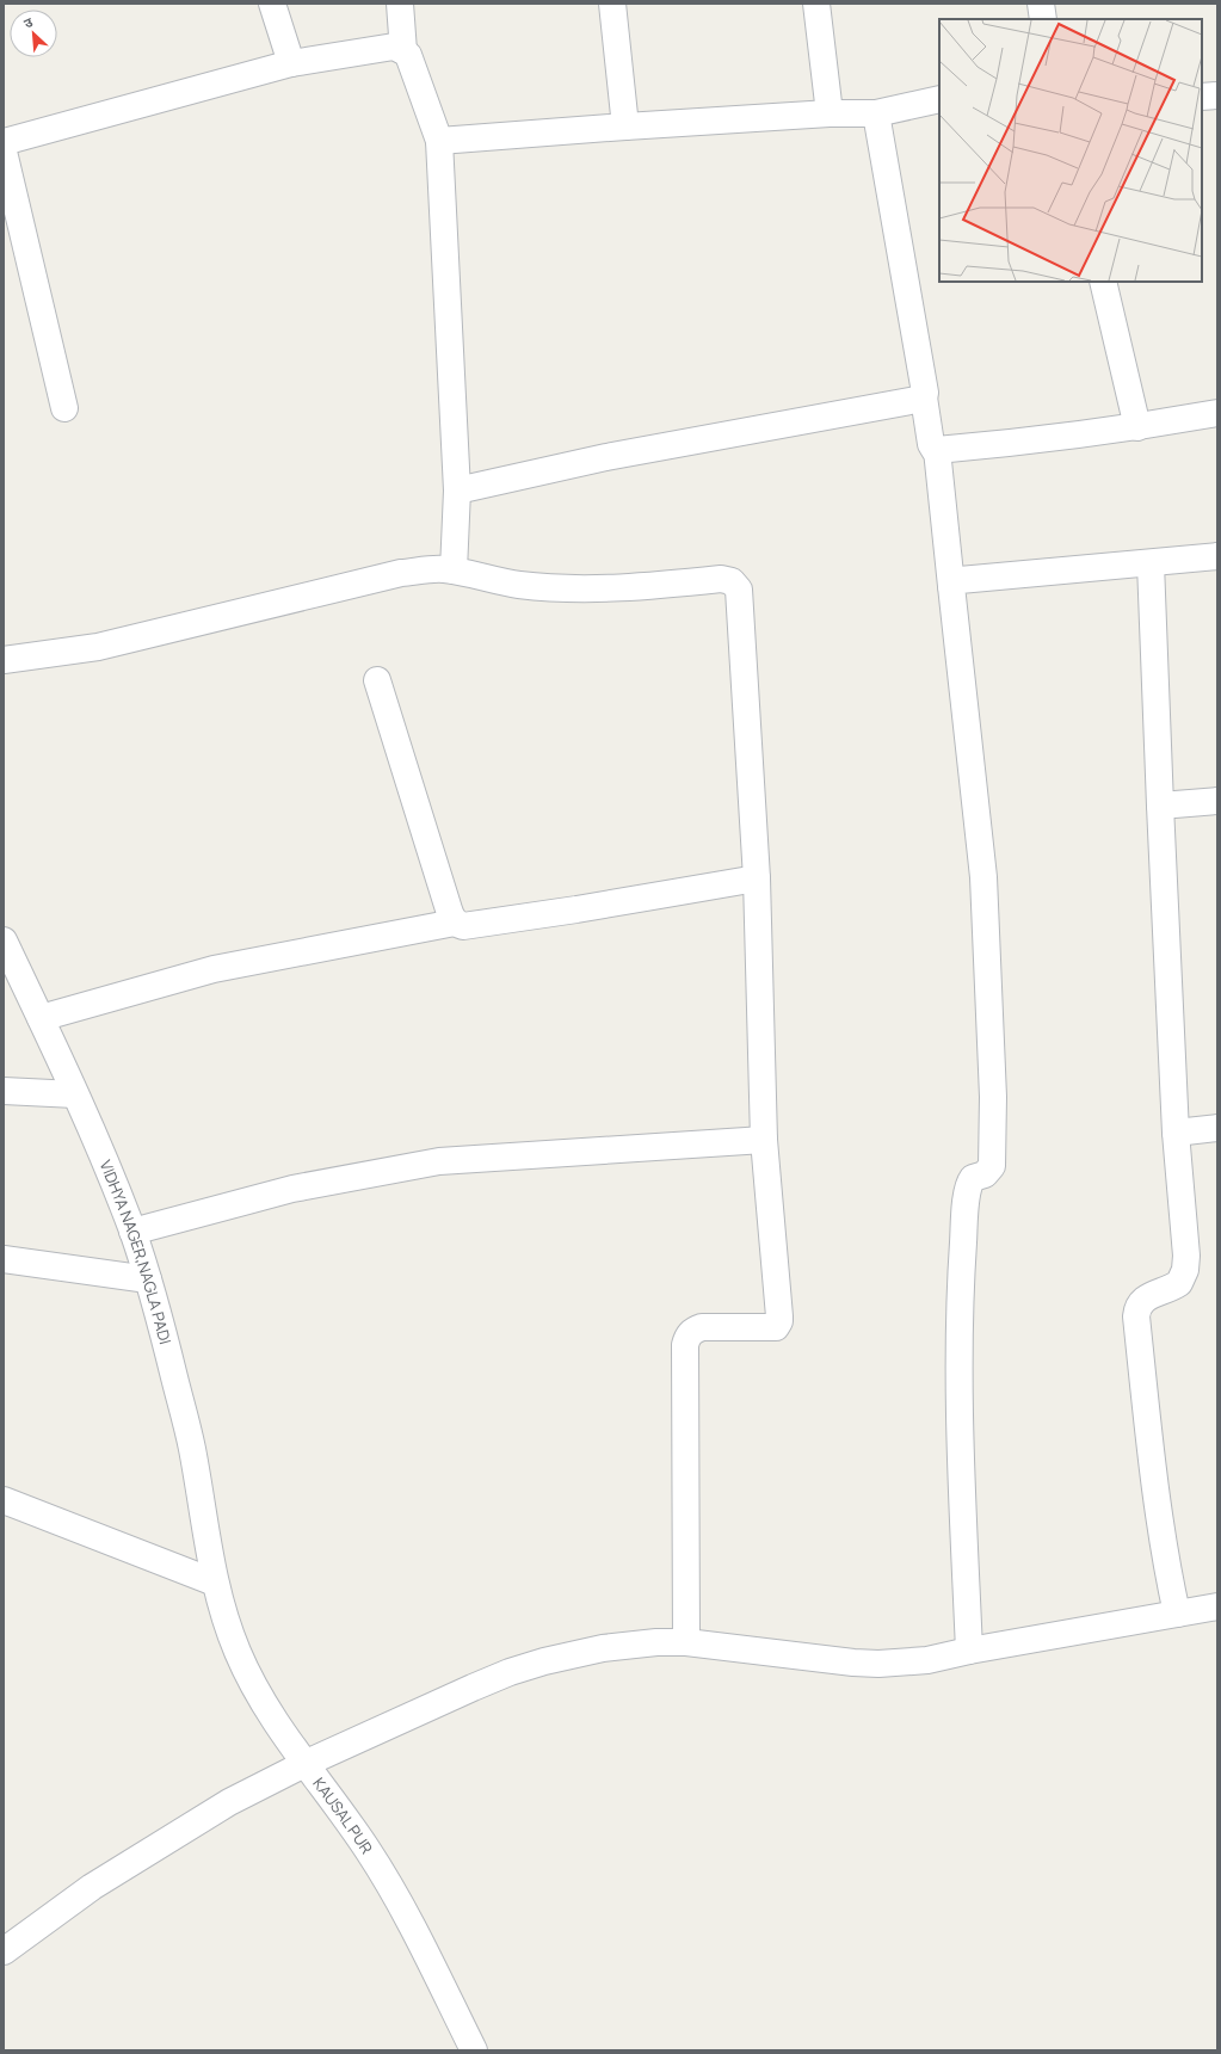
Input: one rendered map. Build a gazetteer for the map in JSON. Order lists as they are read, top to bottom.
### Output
{
  "streets": {
    "street": ["VIDHYA NAGER,NAGLA PADI", "KAUSAL PUR"]
  },
  "crossings": [
    ["VIDHYA NAGER,NAGLA PADI", "KAUSAL PUR"]
  ],
  "north": "top left"
}
